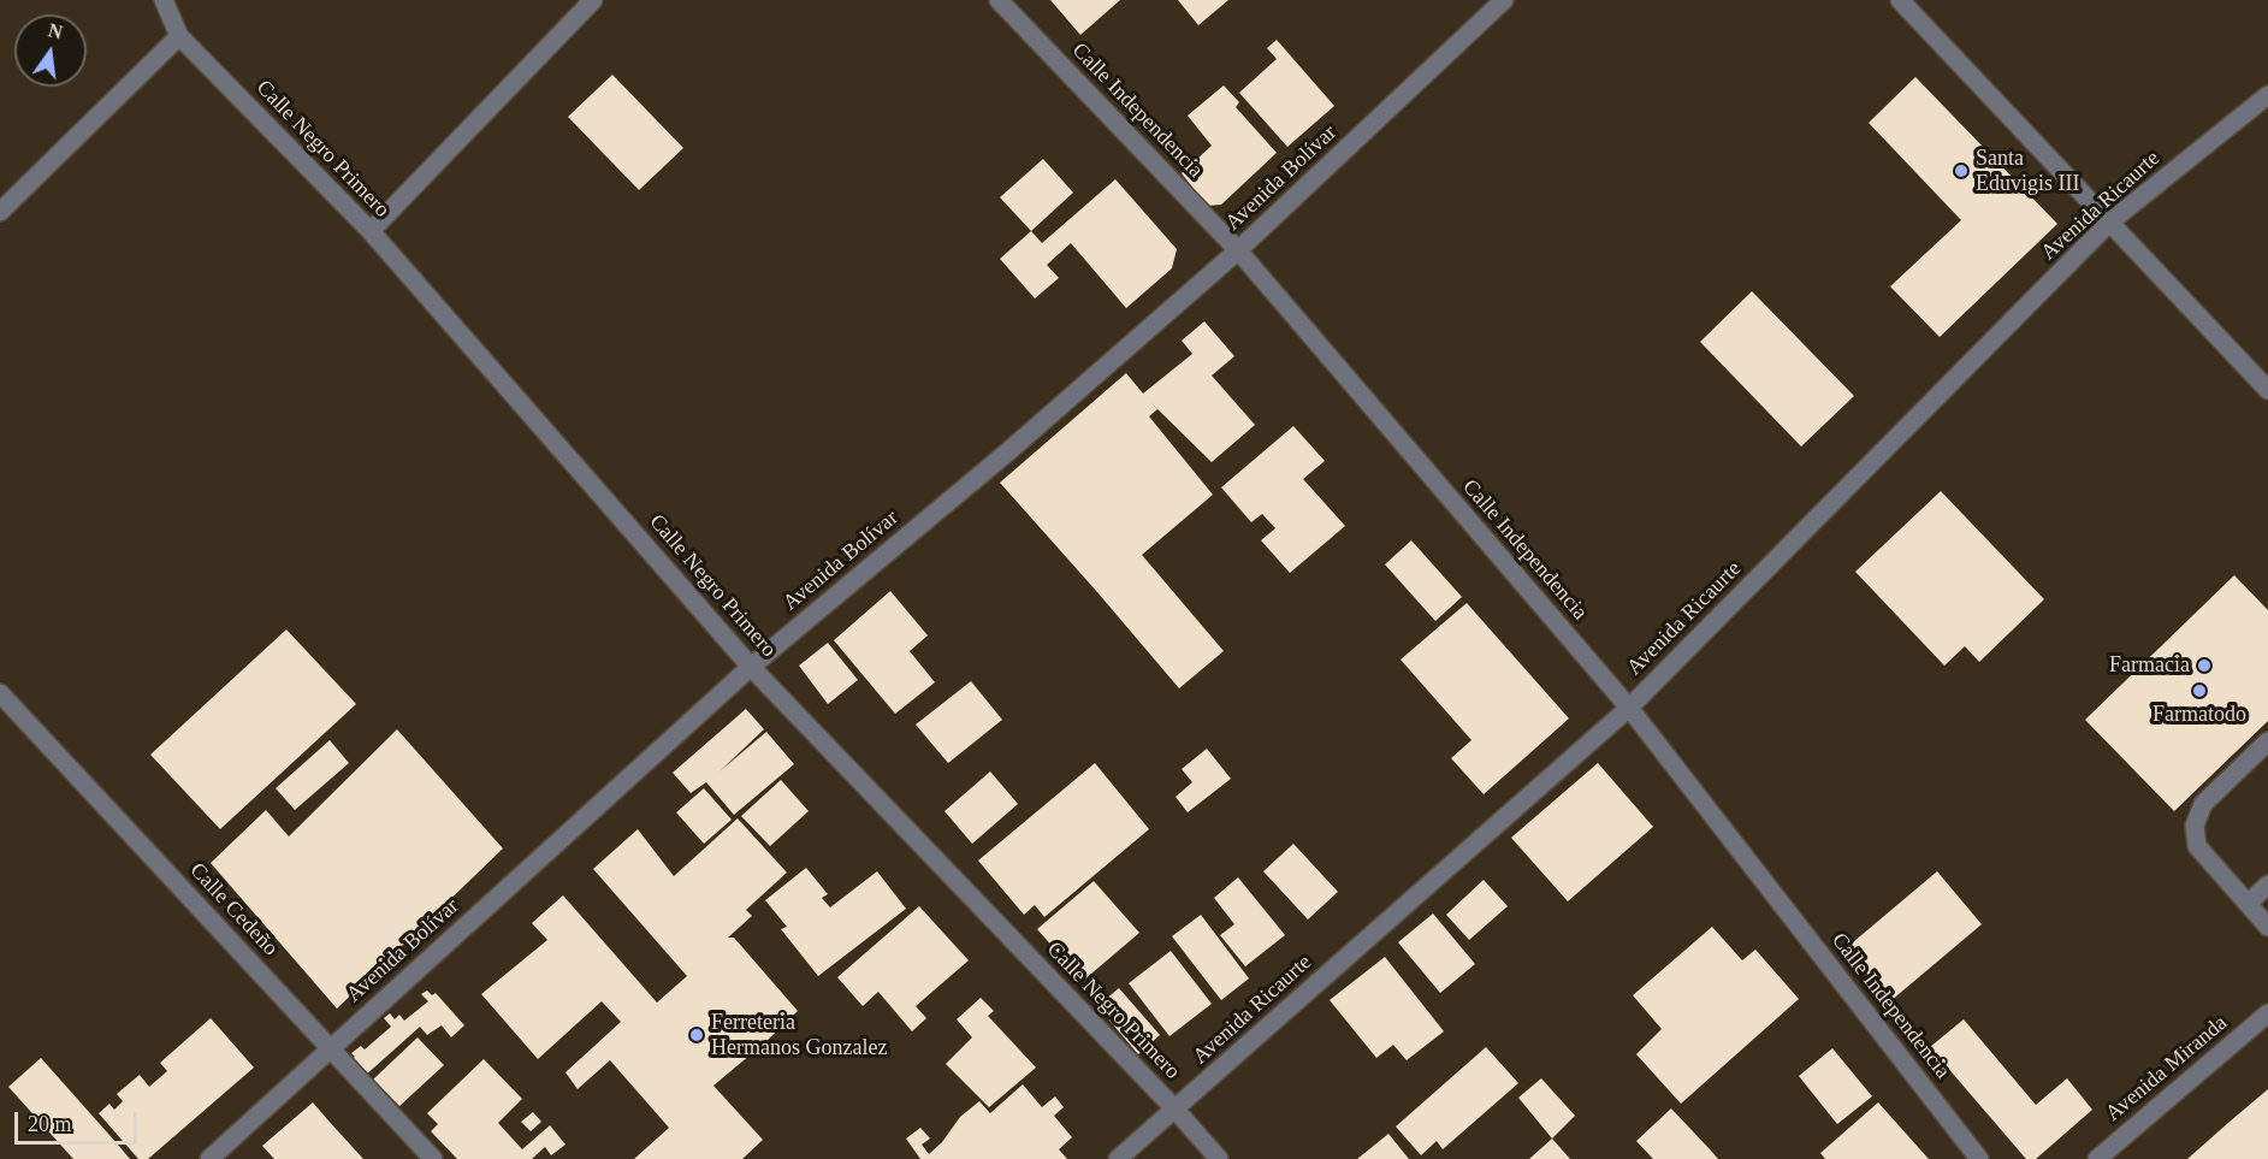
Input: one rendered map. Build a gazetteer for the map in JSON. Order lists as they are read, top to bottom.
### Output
{
  "streets": {
    "street": [
      "Calle Independencia",
      "Calle Negro Primero",
      "Avenida Bolívar",
      "Avenida Ricaurte",
      "Calle Cedeño",
      "Avenida Miranda"
    ]
  },
  "crossings": [
    ["Calle Independencia", "Avenida Bolívar"],
    ["Calle Independencia", "Avenida Ricaurte"],
    ["Calle Negro Primero", "Avenida Bolívar"],
    ["Calle Negro Primero", "Avenida Ricaurte"],
    ["Avenida Bolívar", "Calle Cedeño"]
  ],
  "places": [
    "Santa Eduvigis III",
    "Farmacia",
    "Farmatodo",
    "Ferreteria Hermanos Gonzalez"
  ],
  "scale_bar": "20 m",
  "north": "top"
}
